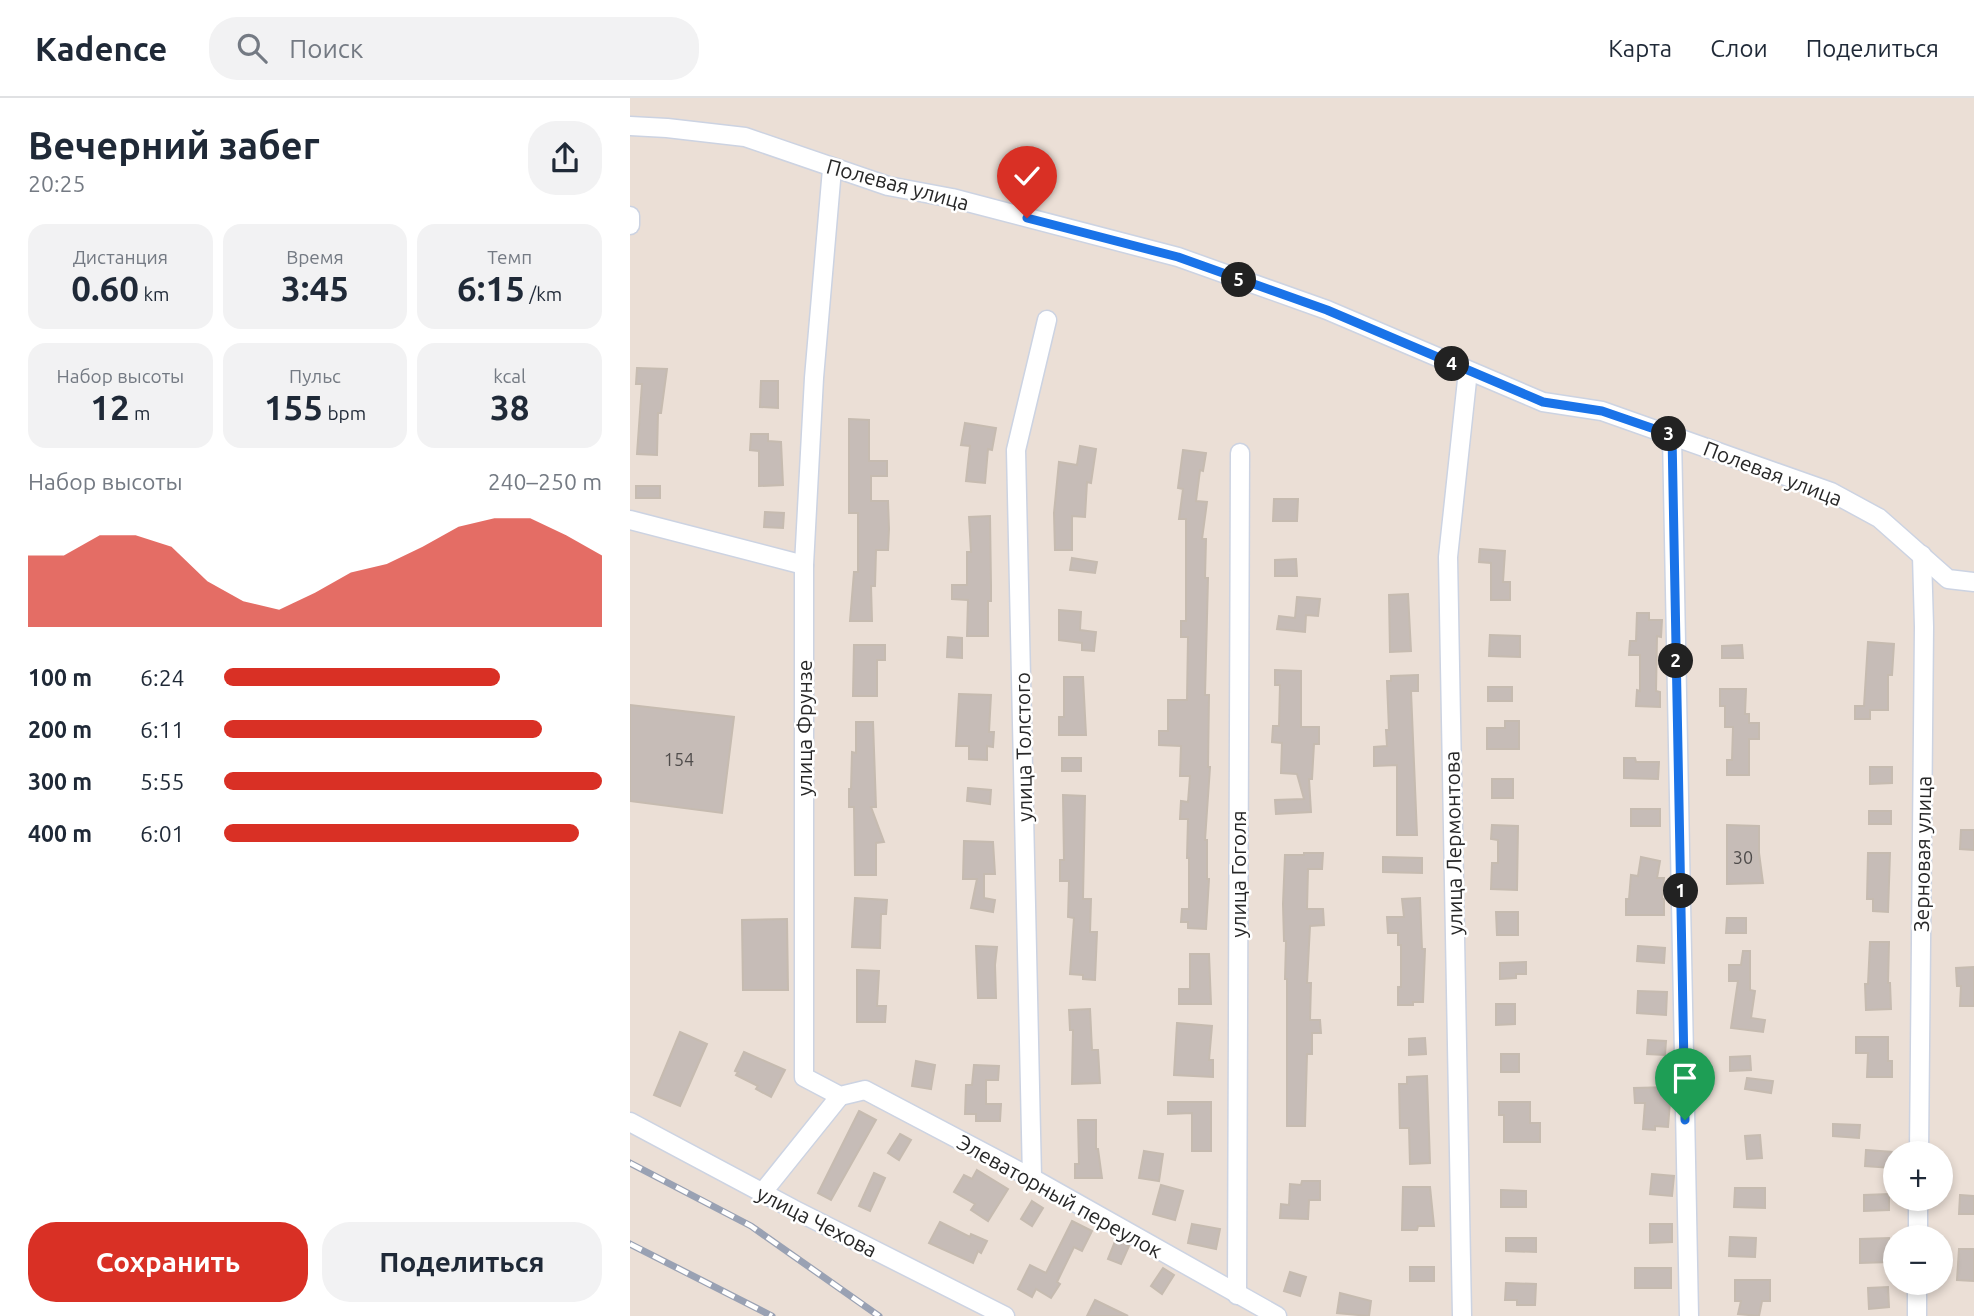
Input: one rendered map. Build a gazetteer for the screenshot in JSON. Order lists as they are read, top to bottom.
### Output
{
  "streets": {
    "street": [
      "Полевая улица",
      "улица Фрунзе",
      "улица Толстого",
      "улица Лермонтова",
      "Зерновая улица",
      "улица Гоголя",
      "Элеваторный переулок",
      "улица Чехова"
    ]
  },
  "crossings": [
    ["Полевая улица", "улица Фрунзе"],
    ["Полевая улица", "улица Лермонтова"],
    ["Полевая улица", "Зерновая улица"],
    ["улица Фрунзе", "Элеваторный переулок"],
    ["улица Толстого", "Элеваторный переулок"],
    ["улица Гоголя", "Элеваторный переулок"]
  ],
  "house_numbers": ["154", "30"],
  "page": {
    "header": "Kadence",
    "search": "Поиск",
    "nav": ["Карта", "Слои", "Поделиться"],
    "heading": ["Вечерний забег", "20:25"],
    "stats": [
      ["Дистанция", "0.60 km"],
      ["Время", "3:45"],
      ["Темп", "6:15 /km"],
      ["Набор высоты", "12 m"],
      ["Пульс", "155 bpm"],
      ["kcal", "38"]
    ],
    "pins": [
      "5",
      "4",
      "3",
      "2",
      "1"
    ],
    "chart": ["Набор высоты", "240–250 m"],
    "list": [
      {
        "name": "100 m",
        "note": "6:24"
      },
      {
        "name": "200 m",
        "note": "6:11"
      },
      {
        "name": "300 m",
        "note": "5:55"
      },
      {
        "name": "400 m",
        "note": "6:01"
      }
    ],
    "map_buttons": ["+", "−"],
    "buttons": ["Сохранить", "Поделиться"]
  }
}
